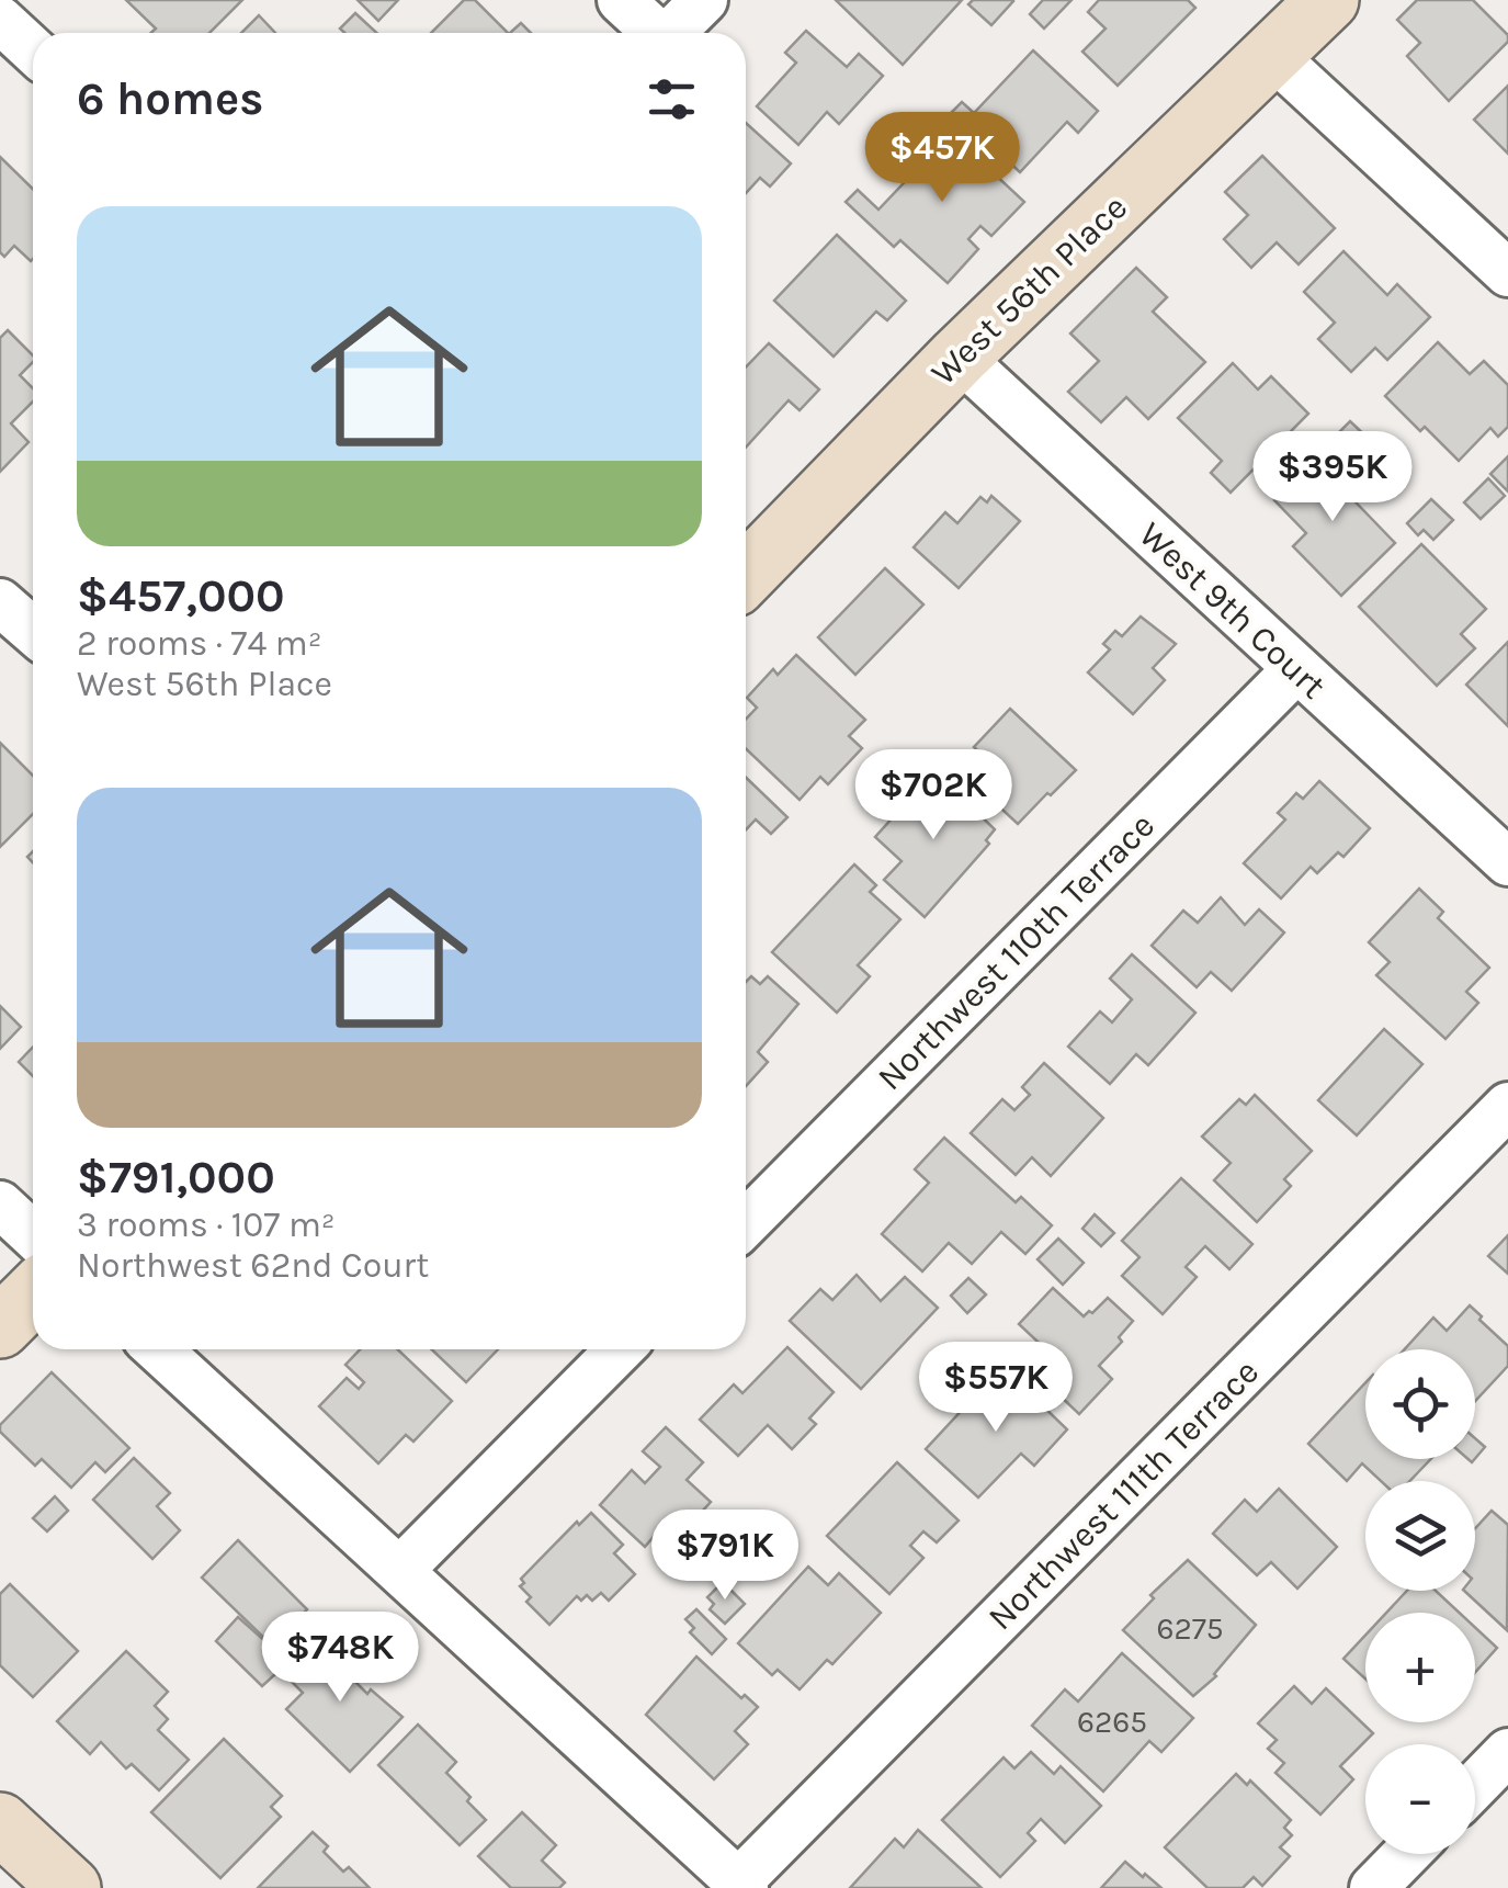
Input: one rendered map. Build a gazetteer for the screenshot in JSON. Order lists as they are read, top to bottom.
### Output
{
  "streets": {
    "street": [
      "West 56th Place",
      "West 9th Court",
      "Northwest 110th Terrace",
      "Northwest 111th Terrace"
    ]
  },
  "crossings": [
    ["West 56th Place", "West 9th Court"],
    ["West 9th Court", "Northwest 110th Terrace"]
  ],
  "house_numbers": ["6275", "6265"],
  "page": {
    "heading": "6 homes",
    "price": [
      "$457K",
      "$395K",
      "$702K",
      "$557K",
      "$791K",
      "$748K"
    ],
    "list": [
      {
        "name": "$457,000",
        "note": "2 rooms · 74 m² · West 56th Place"
      },
      {
        "name": "$791,000",
        "note": "3 rooms · 107 m² · Northwest 62nd Court"
      }
    ],
    "map_buttons": ["+", "−"]
  }
}
